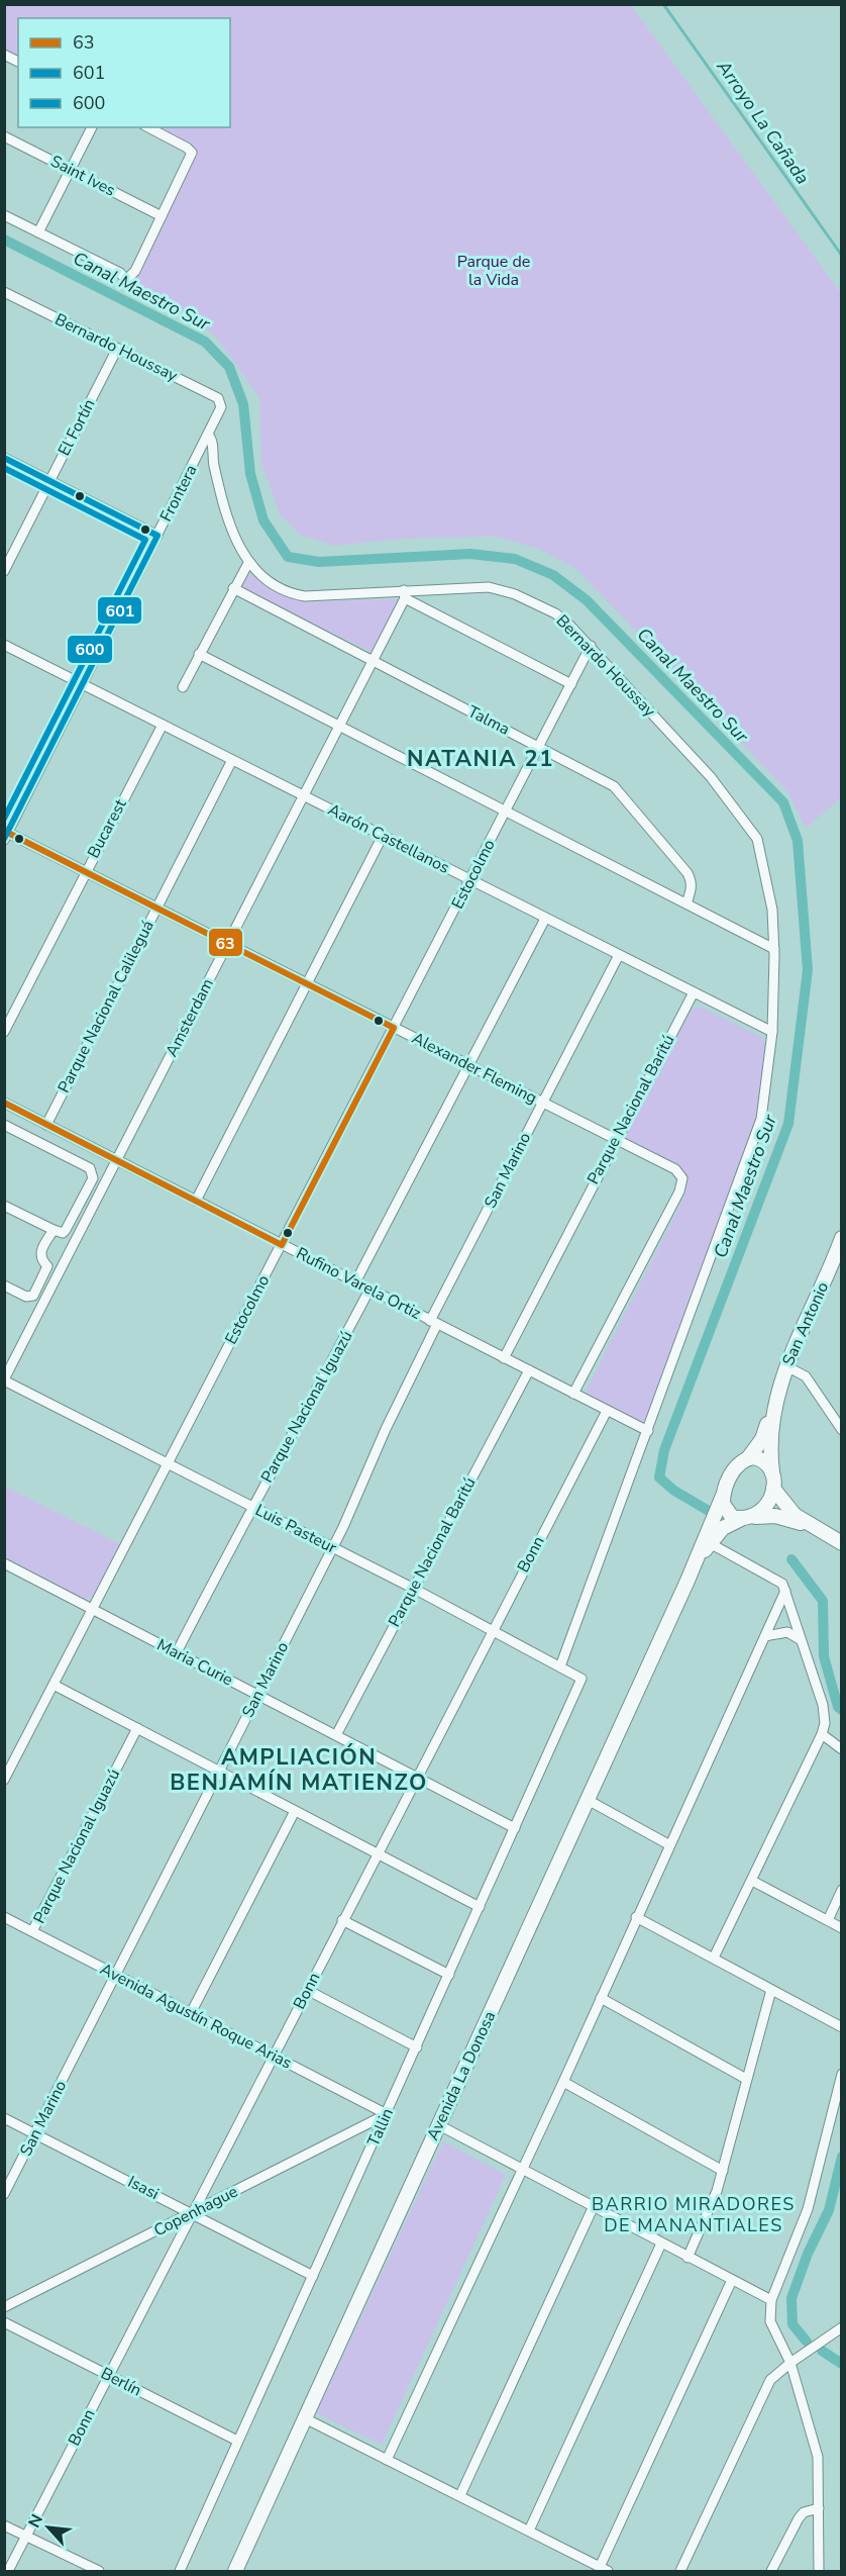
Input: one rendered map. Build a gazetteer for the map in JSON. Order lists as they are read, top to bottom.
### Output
{
  "streets": {
    "main road": ["San Antonio", "Avenida La Donosa"],
    "street": [
      "Saint Ives",
      "Bernardo Houssay",
      "El Fortín",
      "Frontera",
      "Talma",
      "Bucarest",
      "Aarón Castellanos",
      "Estocolmo",
      "Parque Nacional Calileguá",
      "Amsterdam",
      "Alexander Fleming",
      "Parque Nacional Baritú",
      "San Marino",
      "Rufino Varela Ortiz",
      "Parque Nacional Iguazú",
      "Luis Pasteur",
      "Bonn",
      "Maria Curie",
      "Avenida Agustín Roque Arias",
      "Tallin",
      "Isasi",
      "Copenhague",
      "Berlín"
    ]
  },
  "crossings": [
    ["Bernardo Houssay", "El Fortín"],
    ["Bernardo Houssay", "Frontera"],
    ["Bernardo Houssay", "Aarón Castellanos"],
    ["Bernardo Houssay", "Estocolmo"],
    ["Bernardo Houssay", "Amsterdam"],
    ["Bernardo Houssay", "Rufino Varela Ortiz"],
    ["Bernardo Houssay", "Luis Pasteur"],
    ["Frontera", "Aarón Castellanos"],
    ["Frontera", "Alexander Fleming"],
    ["Talma", "Estocolmo"],
    ["Talma", "Amsterdam"],
    ["Bucarest", "Aarón Castellanos"],
    ["Bucarest", "Alexander Fleming"],
    ["Aarón Castellanos", "Estocolmo"],
    ["Aarón Castellanos", "Parque Nacional Calileguá"],
    ["Aarón Castellanos", "Amsterdam"],
    ["Aarón Castellanos", "Parque Nacional Baritú"],
    ["Aarón Castellanos", "San Marino"],
    ["Estocolmo", "Alexander Fleming"],
    ["Estocolmo", "Rufino Varela Ortiz"],
    ["Estocolmo", "Luis Pasteur"],
    ["Estocolmo", "Maria Curie"],
    ["Parque Nacional Calileguá", "Alexander Fleming"],
    ["Parque Nacional Calileguá", "Rufino Varela Ortiz"],
    ["Amsterdam", "Alexander Fleming"],
    ["Amsterdam", "Rufino Varela Ortiz"],
    ["Amsterdam", "Luis Pasteur"],
    ["Alexander Fleming", "Parque Nacional Baritú"],
    ["Alexander Fleming", "San Marino"],
    ["Alexander Fleming", "Rufino Varela Ortiz"],
    ["Parque Nacional Baritú", "Rufino Varela Ortiz"],
    ["Parque Nacional Baritú", "Luis Pasteur"],
    ["Parque Nacional Baritú", "Maria Curie"],
    ["San Marino", "Rufino Varela Ortiz"],
    ["San Marino", "Luis Pasteur"],
    ["San Marino", "Maria Curie"],
    ["San Marino", "Avenida Agustín Roque Arias"],
    ["San Marino", "Isasi"],
    ["Rufino Varela Ortiz", "Parque Nacional Iguazú"],
    ["Rufino Varela Ortiz", "Bonn"],
    ["San Antonio", "Avenida La Donosa"],
    ["Parque Nacional Iguazú", "Luis Pasteur"],
    ["Parque Nacional Iguazú", "Maria Curie"],
    ["Parque Nacional Iguazú", "Avenida Agustín Roque Arias"],
    ["Luis Pasteur", "Bonn"],
    ["Luis Pasteur", "Tallin"],
    ["Bonn", "Maria Curie"],
    ["Bonn", "Avenida Agustín Roque Arias"],
    ["Bonn", "Isasi"],
    ["Bonn", "Copenhague"],
    ["Bonn", "Berlín"],
    ["Maria Curie", "Tallin"],
    ["Avenida Agustín Roque Arias", "Tallin"],
    ["Avenida Agustín Roque Arias", "Copenhague"],
    ["Tallin", "Isasi"],
    ["Tallin", "Copenhague"],
    ["Tallin", "Berlín"],
    ["Isasi", "Copenhague"]
  ],
  "districts": ["NATANIA 21", "AMPLIACIÓN BENJAMÍN MATIENZO", "BARRIO MIRADORES DE MANANTIALES"],
  "water": ["Arroyo La Cañada", "Canal Maestro Sur"],
  "parks": ["Parque de la Vida"],
  "lines": ["transit line 601", "transit line 600", "transit line 63"],
  "legend": ["63", "601", "600"],
  "north": "top left"
}
